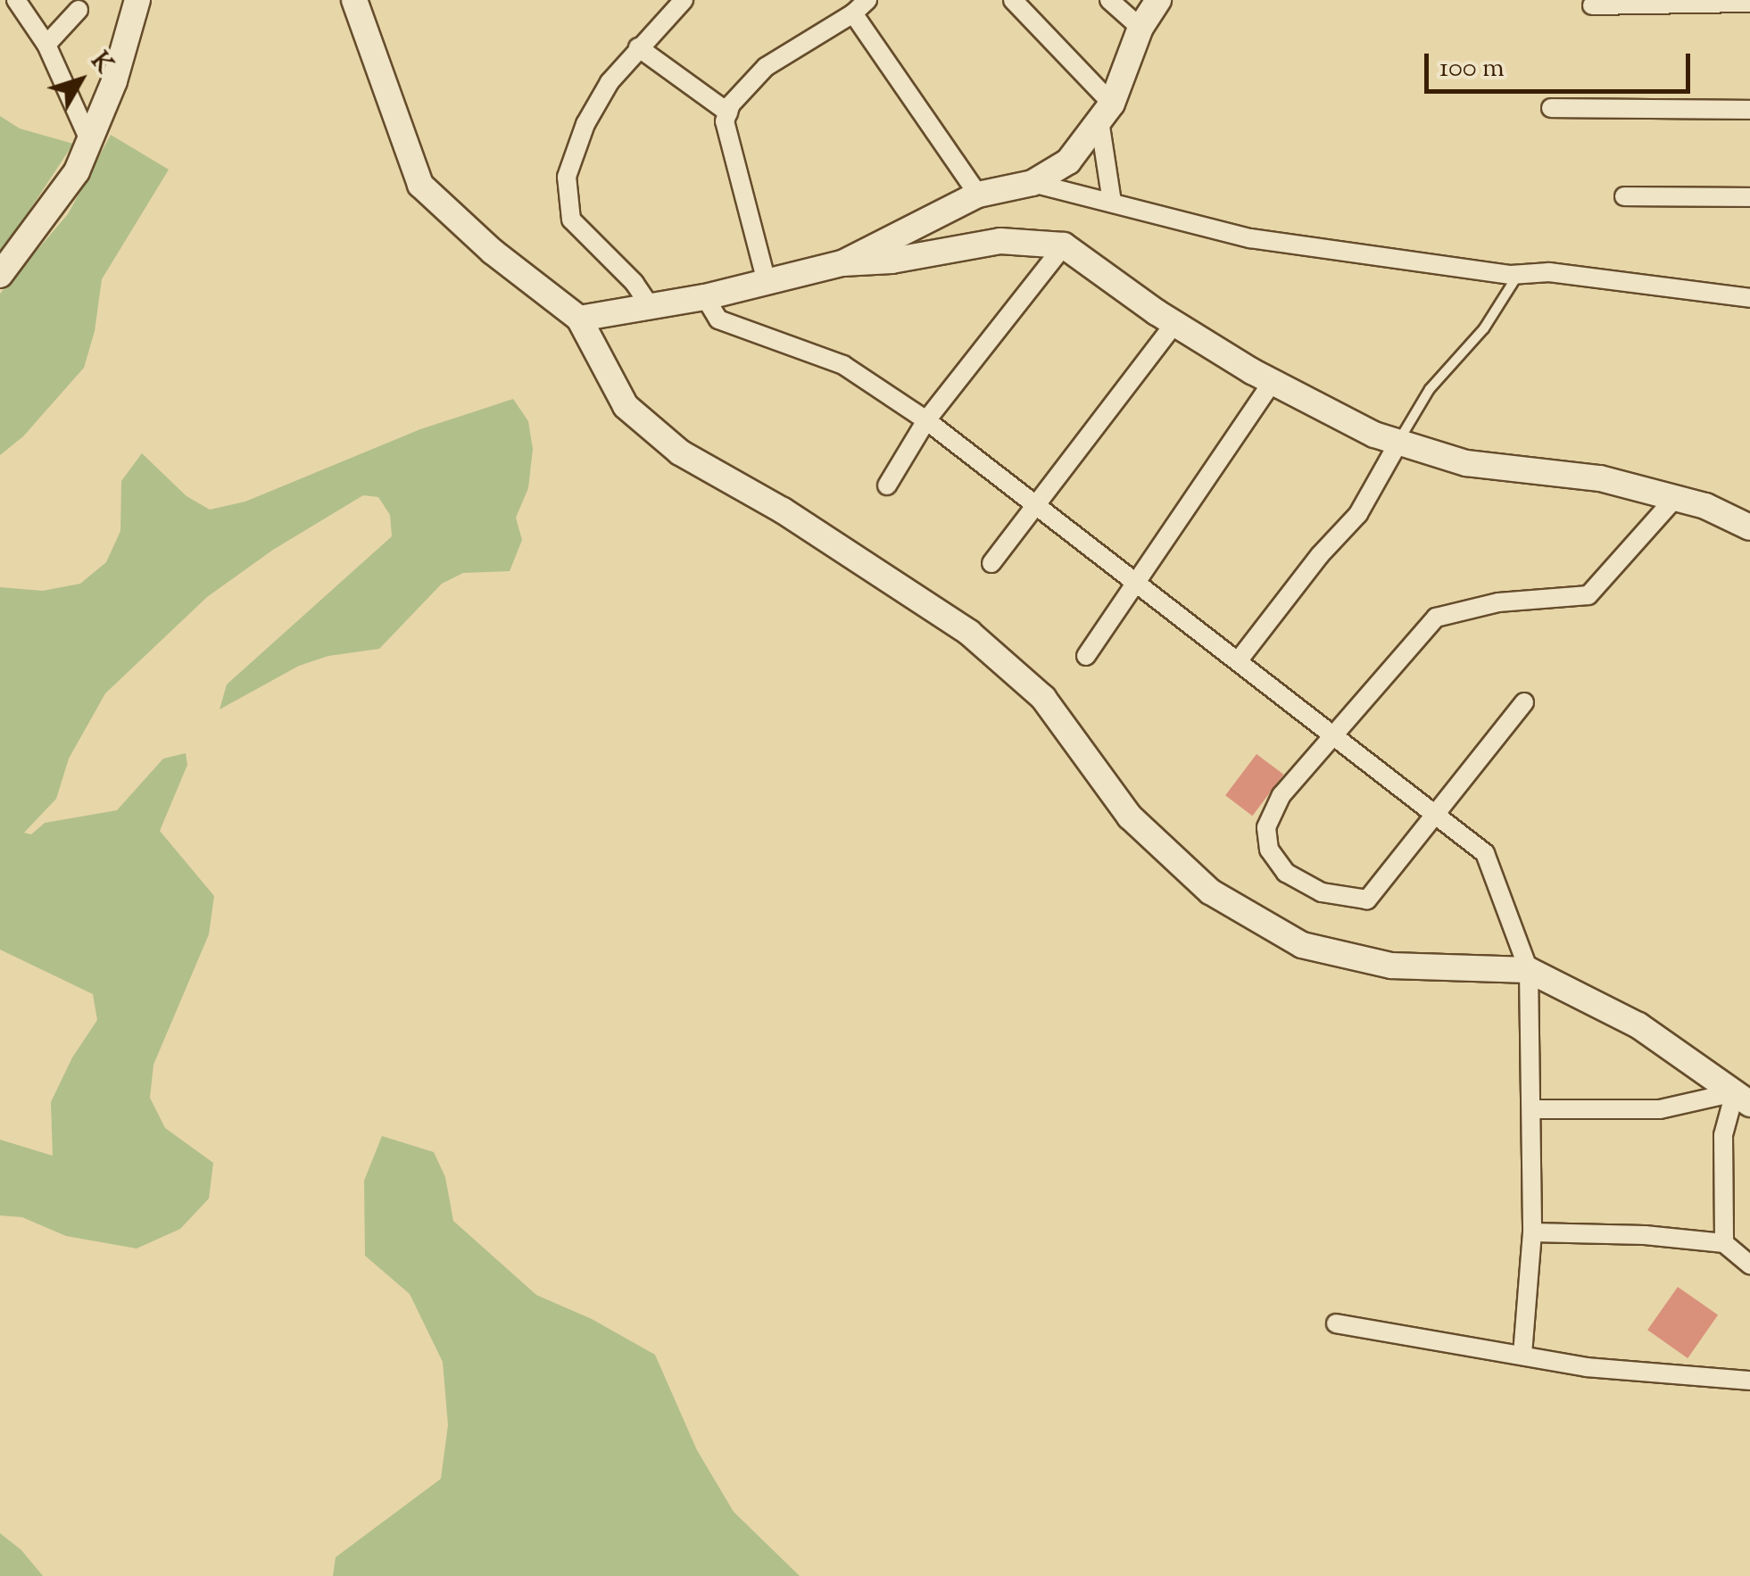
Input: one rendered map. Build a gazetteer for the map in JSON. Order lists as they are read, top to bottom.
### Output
{
  "scale_bar": "100 m",
  "north": "top right"
}
